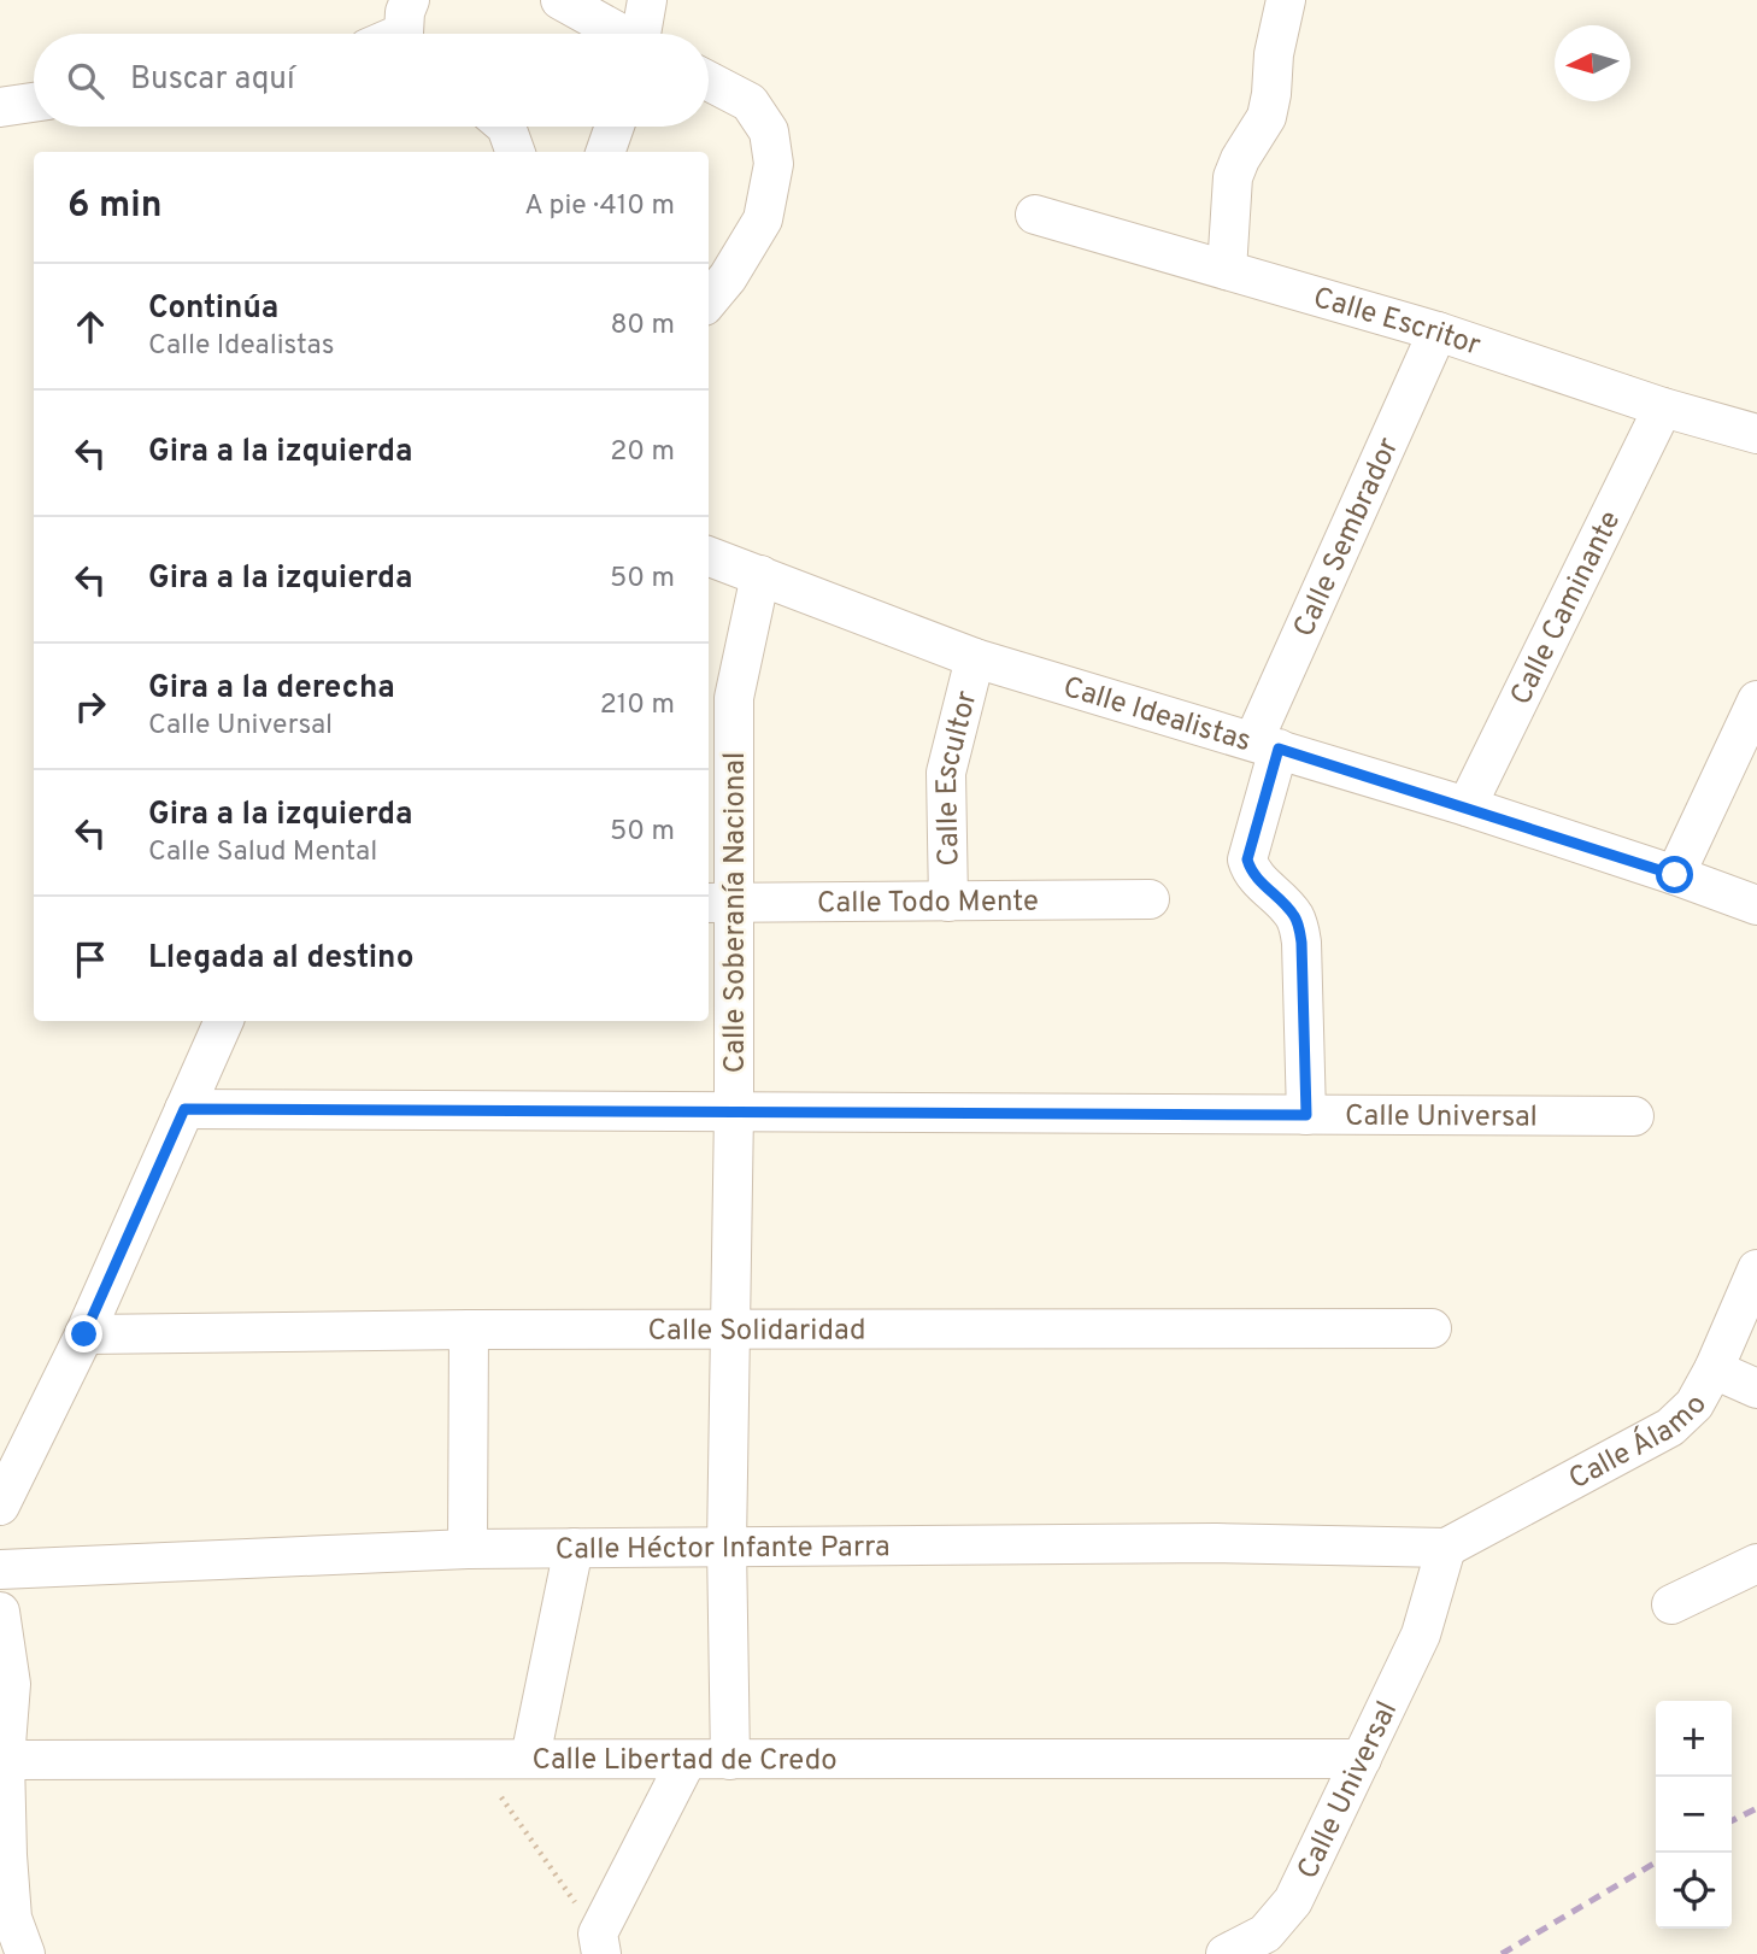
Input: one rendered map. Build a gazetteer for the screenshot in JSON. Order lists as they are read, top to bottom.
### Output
{
  "streets": {
    "street": [
      "Calle Escritor",
      "Calle Sembrador",
      "Calle Caminante",
      "Calle Idealistas",
      "Calle Escultor",
      "Calle Todo Mente",
      "Calle Soberanía Nacional",
      "Calle Universal",
      "Calle Solidaridad",
      "Calle Álamo",
      "Calle Héctor Infante Parra",
      "Calle Libertad de Credo"
    ]
  },
  "crossings": [
    ["Calle Escritor", "Calle Sembrador"],
    ["Calle Escritor", "Calle Caminante"],
    ["Calle Sembrador", "Calle Idealistas"],
    ["Calle Sembrador", "Calle Universal"],
    ["Calle Caminante", "Calle Idealistas"],
    ["Calle Idealistas", "Calle Escultor"],
    ["Calle Idealistas", "Calle Soberanía Nacional"],
    ["Calle Escultor", "Calle Todo Mente"],
    ["Calle Todo Mente", "Calle Soberanía Nacional"],
    ["Calle Soberanía Nacional", "Calle Universal"],
    ["Calle Soberanía Nacional", "Calle Solidaridad"],
    ["Calle Soberanía Nacional", "Calle Héctor Infante Parra"],
    ["Calle Soberanía Nacional", "Calle Libertad de Credo"],
    ["Calle Universal", "Calle Álamo"],
    ["Calle Universal", "Calle Héctor Infante Parra"],
    ["Calle Universal", "Calle Libertad de Credo"],
    ["Calle Álamo", "Calle Héctor Infante Parra"]
  ],
  "north": "left",
  "page": {
    "search": "Buscar aquí",
    "heading": ["6 min", "A pie · 410 m"],
    "list": [
      ["Continúa", "Calle Idealistas", "80 m"],
      ["Gira a la izquierda", "20 m"],
      ["Gira a la izquierda", "50 m"],
      ["Gira a la derecha", "Calle Universal", "210 m"],
      ["Gira a la izquierda", "Calle Salud Mental", "50 m"],
      "Llegada al destino"
    ],
    "map_buttons": ["+", "−"]
  }
}
